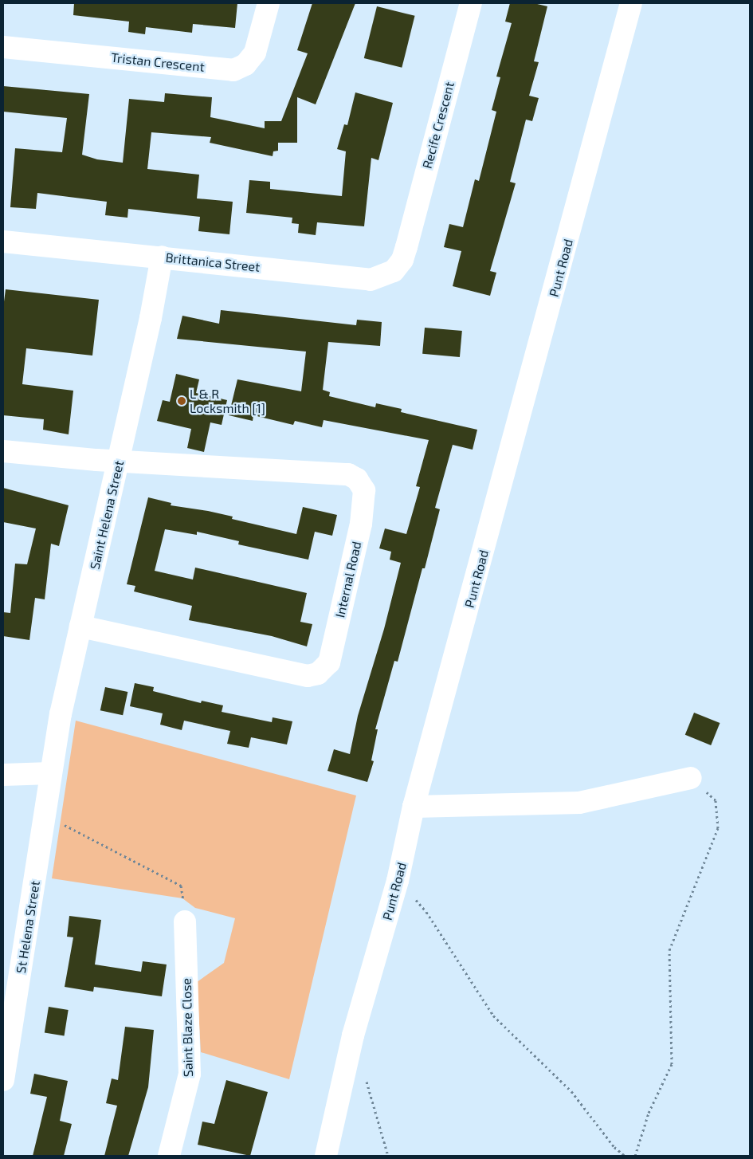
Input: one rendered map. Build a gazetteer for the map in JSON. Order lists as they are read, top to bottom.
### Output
{
  "streets": {
    "street": [
      "Tristan Crescent",
      "Recife Crescent",
      "Brittanica Street",
      "Punt Road",
      "Saint Helena Street",
      "Internal Road",
      "St Helena Street",
      "Saint Blaze Close"
    ]
  },
  "crossings": [
    ["Recife Crescent", "Brittanica Street"],
    ["Brittanica Street", "Saint Helena Street"],
    ["Saint Helena Street", "Internal Road"],
    ["Saint Helena Street", "St Helena Street"]
  ],
  "places": ["L & R Locksmith [1]"]
}
